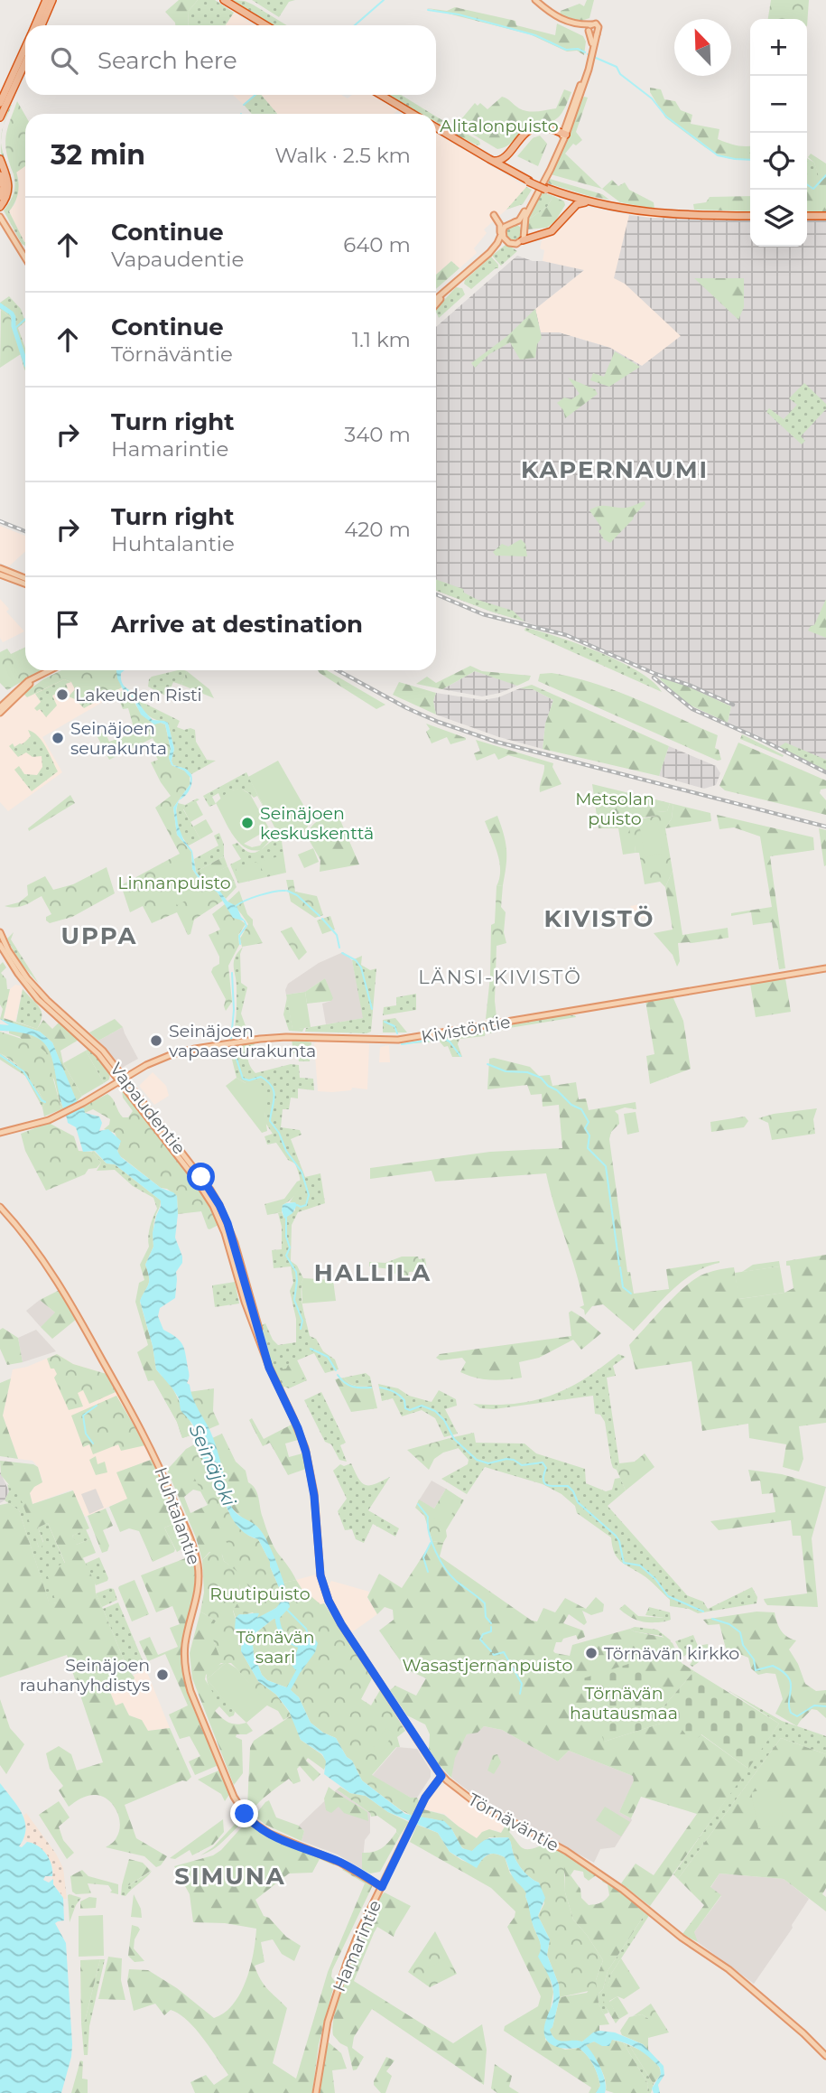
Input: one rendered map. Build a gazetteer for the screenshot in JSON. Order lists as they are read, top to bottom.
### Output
{
  "streets": {
    "main road": [
      "Kivistöntie",
      "Vapaudentie",
      "Huhtalantie",
      "Törnäväntie",
      "Hamarintie"
    ]
  },
  "crossings": [
    ["Kivistöntie", "Vapaudentie"],
    ["Vapaudentie", "Törnäväntie"],
    ["Huhtalantie", "Hamarintie"],
    ["Törnäväntie", "Hamarintie"]
  ],
  "districts": [
    "KAPERNAUMI",
    "KIVISTÖ",
    "UPPA",
    "LÄNSI-KIVISTÖ",
    "HALLILA",
    "SIMUNA"
  ],
  "water": ["Seinäjoki"],
  "parks": [
    "Alitalonpuisto",
    "Metsolan puisto",
    "Linnanpuisto",
    "Ruutipuisto",
    "Törnävän saari",
    "Wasastjernanpuisto",
    "Törnävän hautausmaa"
  ],
  "places": [
    "Lakeuden Risti",
    "Seinäjoen seurakunta",
    "Seinäjoen keskuskenttä",
    "Seinäjoen vapaaseurakunta",
    "Törnävän kirkko",
    "Seinäjoen rauhanyhdistys"
  ],
  "north": "top left",
  "page": {
    "map_buttons": ["+", "−"],
    "search": "Search here",
    "heading": ["32 min", "Walk · 2.5 km"],
    "list": [
      ["Continue", "Vapaudentie", "640 m"],
      ["Continue", "Törnäväntie", "1.1 km"],
      ["Turn right", "Hamarintie", "340 m"],
      ["Turn right", "Huhtalantie", "420 m"],
      "Arrive at destination"
    ]
  }
}
